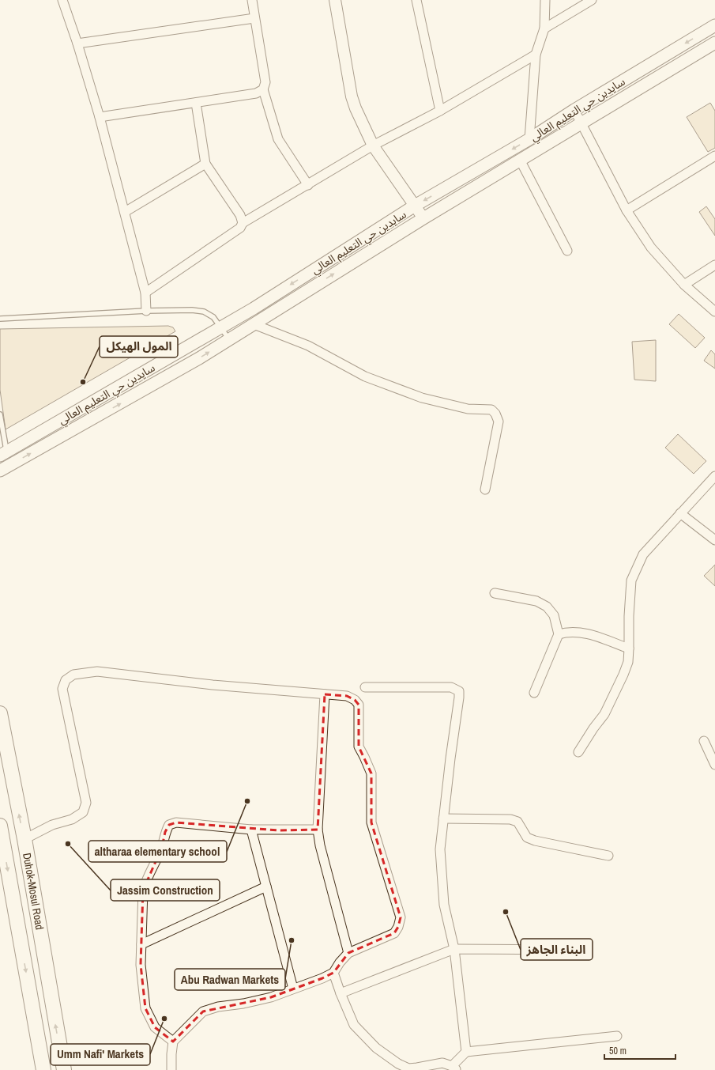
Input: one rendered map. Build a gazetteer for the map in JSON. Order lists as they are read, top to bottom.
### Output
{
  "streets": {
    "highway": ["Duhok-Mosul Road"],
    "main road": ["سايدين حي التعليم العالي"]
  },
  "places": [
    "المول الهيكل",
    "altharaa elementary school",
    "Jassim Construction",
    "البناء الجاهز",
    "Abu Radwan Markets",
    "Umm Nafi' Markets"
  ],
  "scale_bar": "50 m"
}
